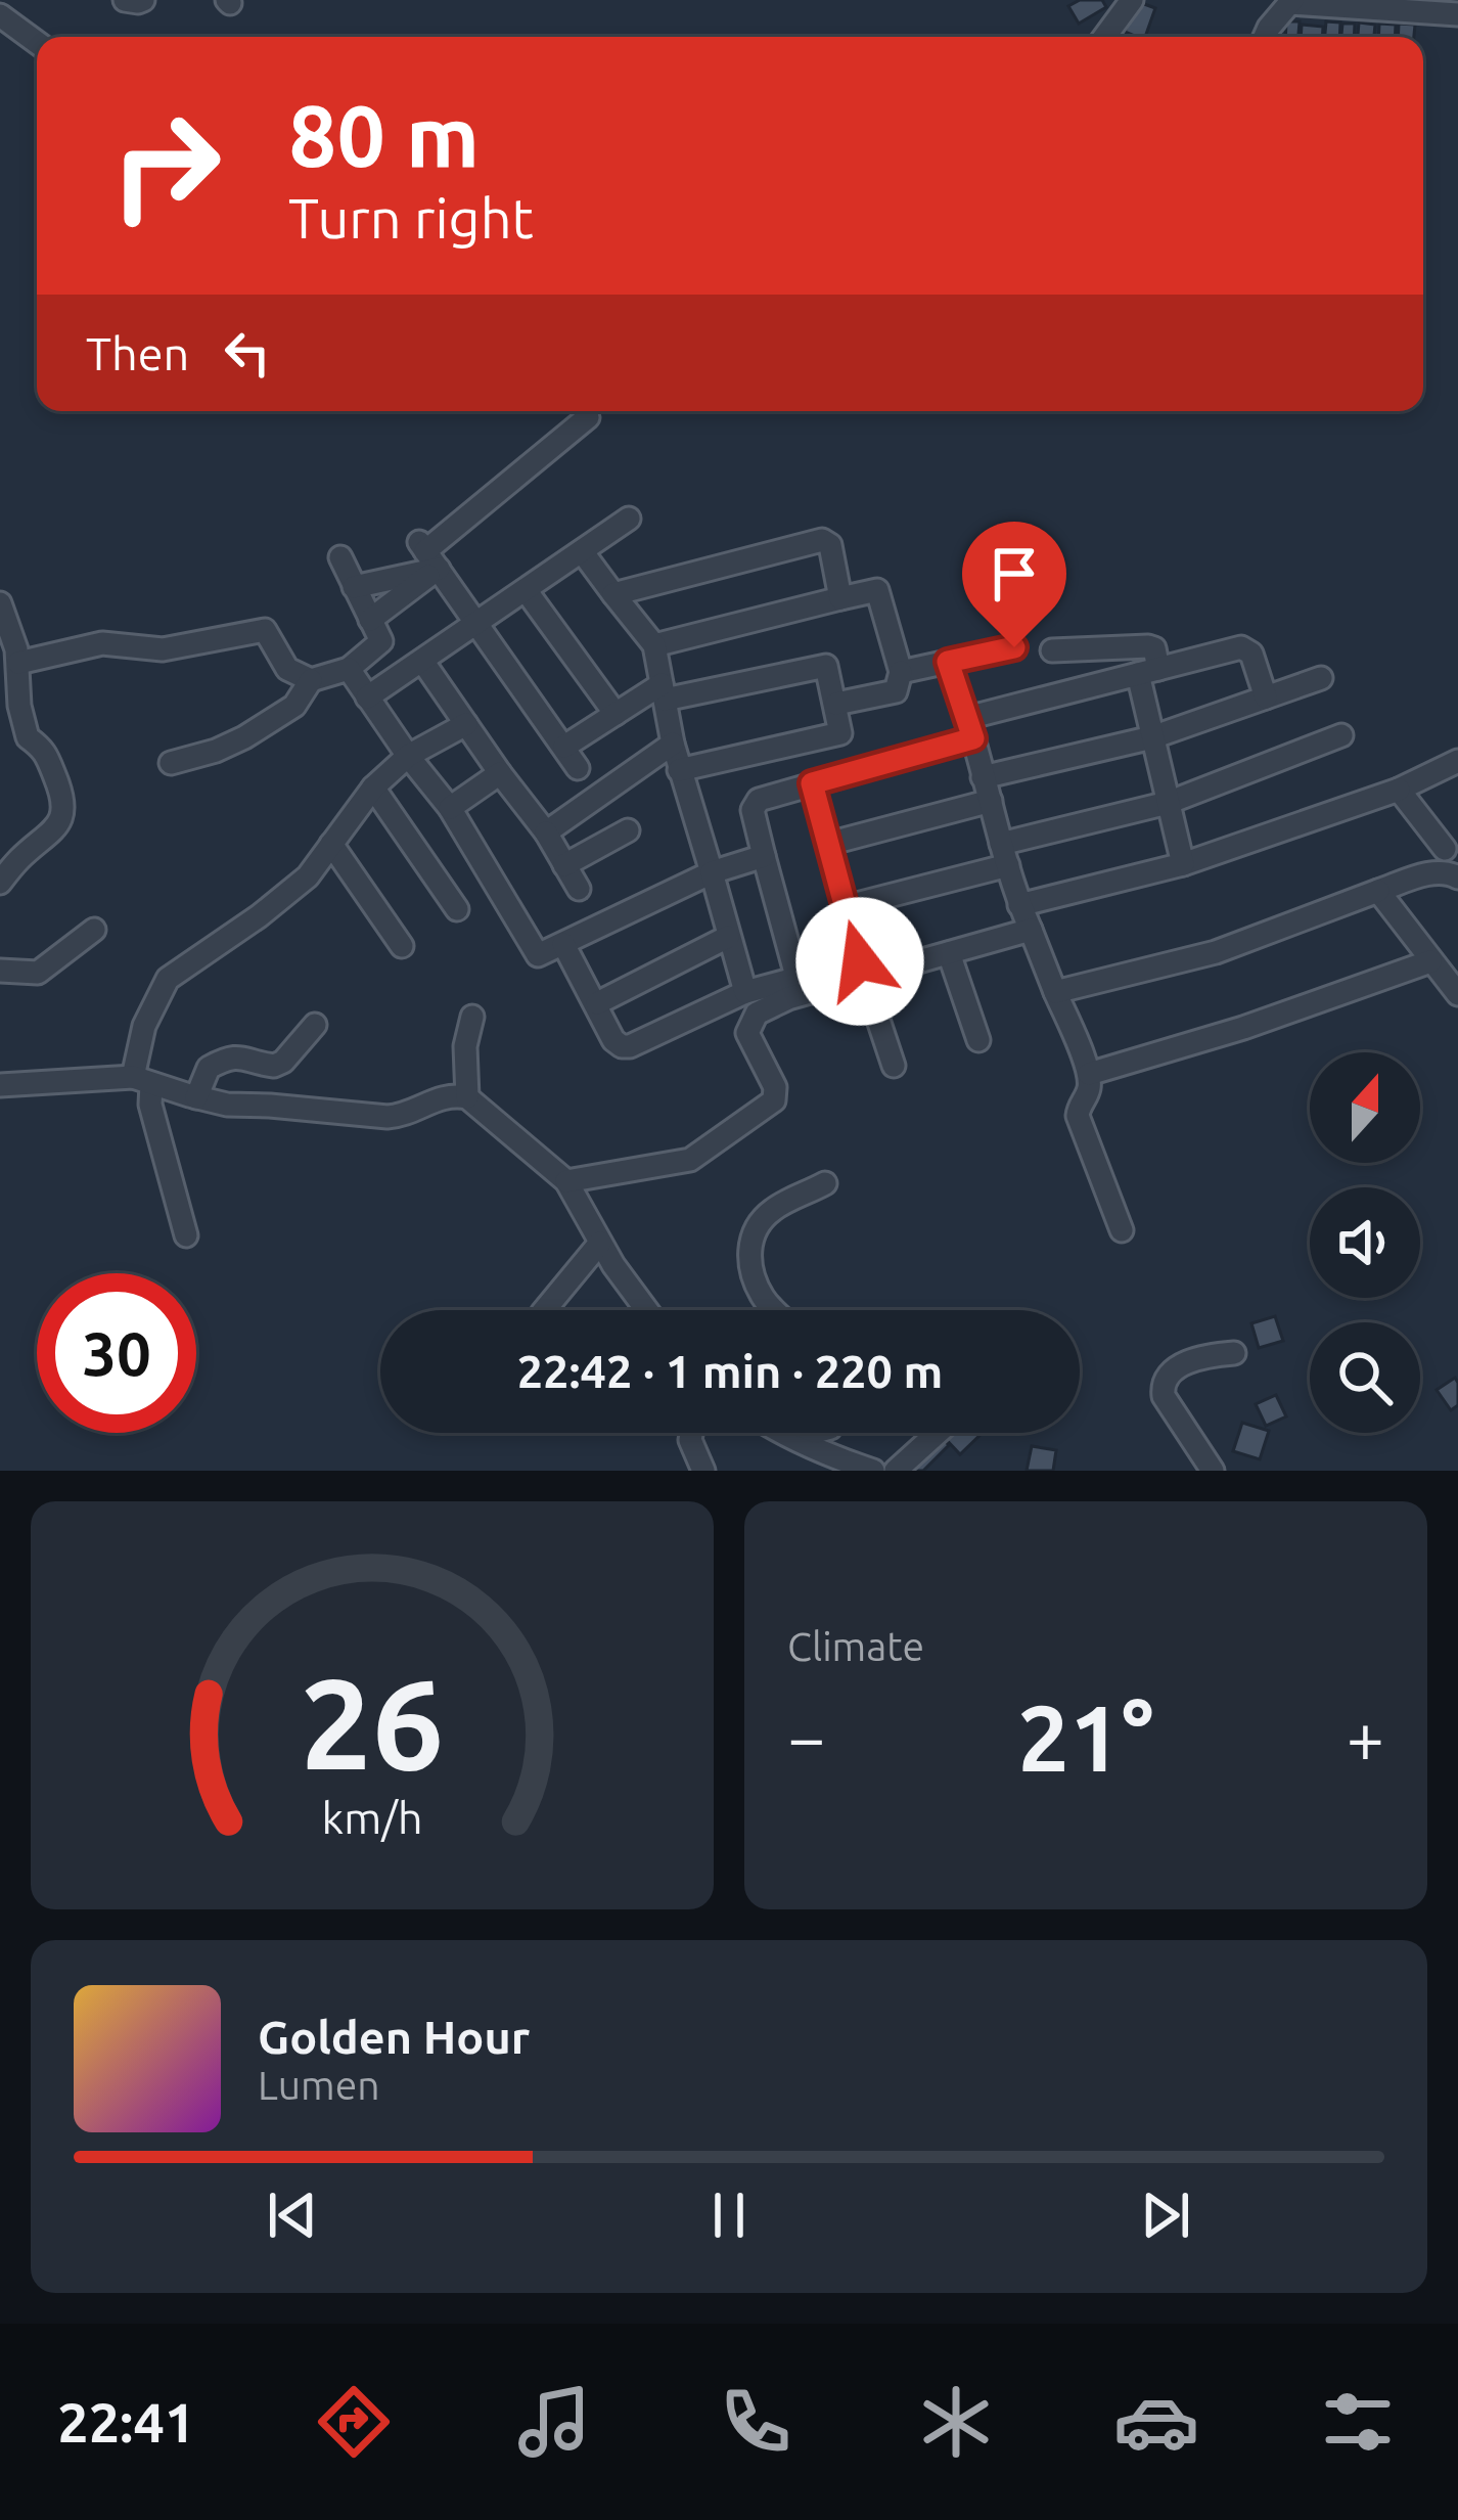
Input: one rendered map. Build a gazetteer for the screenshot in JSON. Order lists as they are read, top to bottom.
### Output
{
  "north": "top",
  "page": {
    "turn": ["80 m", "Turn right"],
    "then": "Then",
    "limit": "30",
    "trip": "22:42 · 1 min · 220 m",
    "tile": "Climate",
    "heat": ["−", "21°", "+"],
    "song": ["Golden Hour", "Lumen"],
    "tabs": "22:41",
    "gauge": ["26", "km/h"]
  }
}
